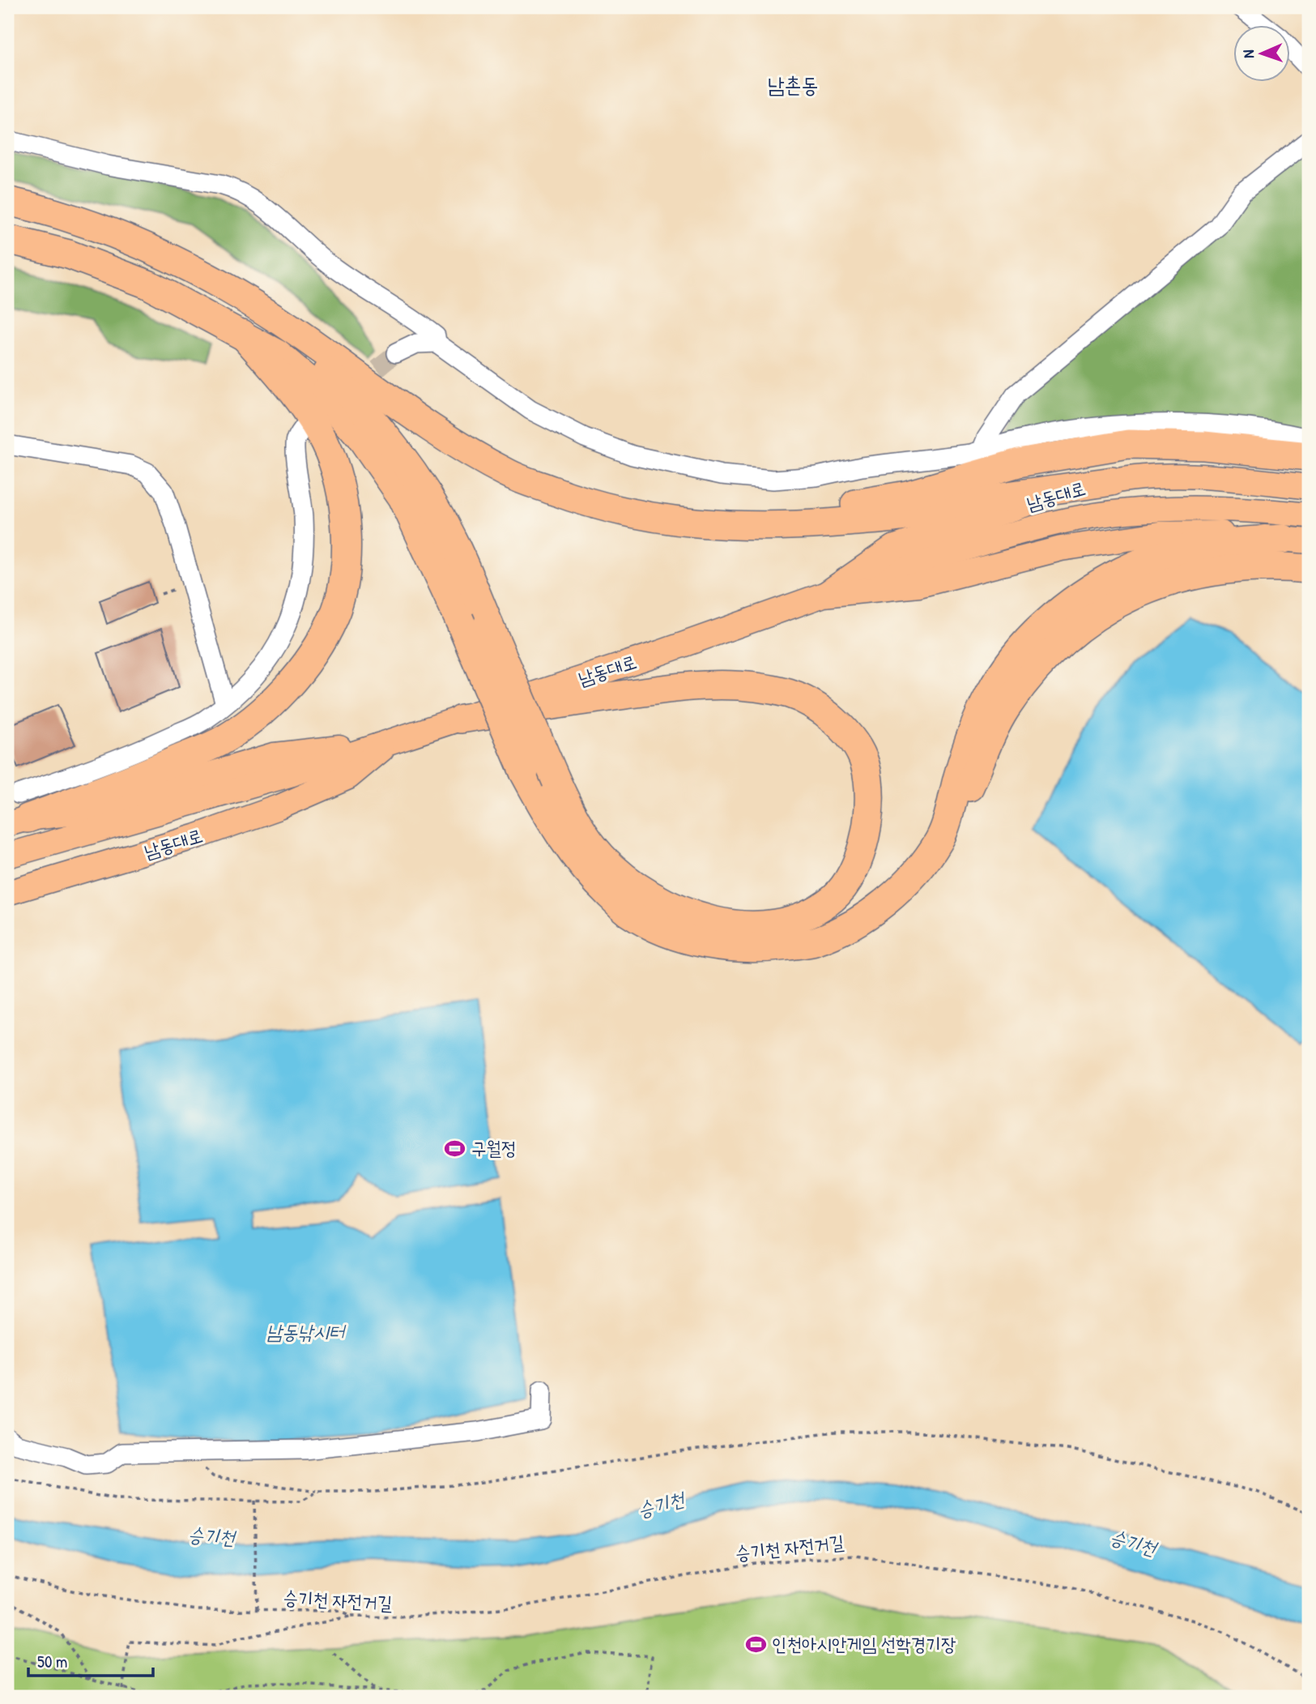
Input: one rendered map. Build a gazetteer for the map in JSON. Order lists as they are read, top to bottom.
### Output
{
  "streets": {
    "main road": ["남동대로"],
    "path": ["승기천 자전거길"]
  },
  "districts": ["남촌동"],
  "water": ["남동낚시터", "승기천"],
  "places": {
    "sports": ["구월정", "인천아시안게임 선학경기장"]
  },
  "scale_bar": "50 m",
  "north": "left"
}
